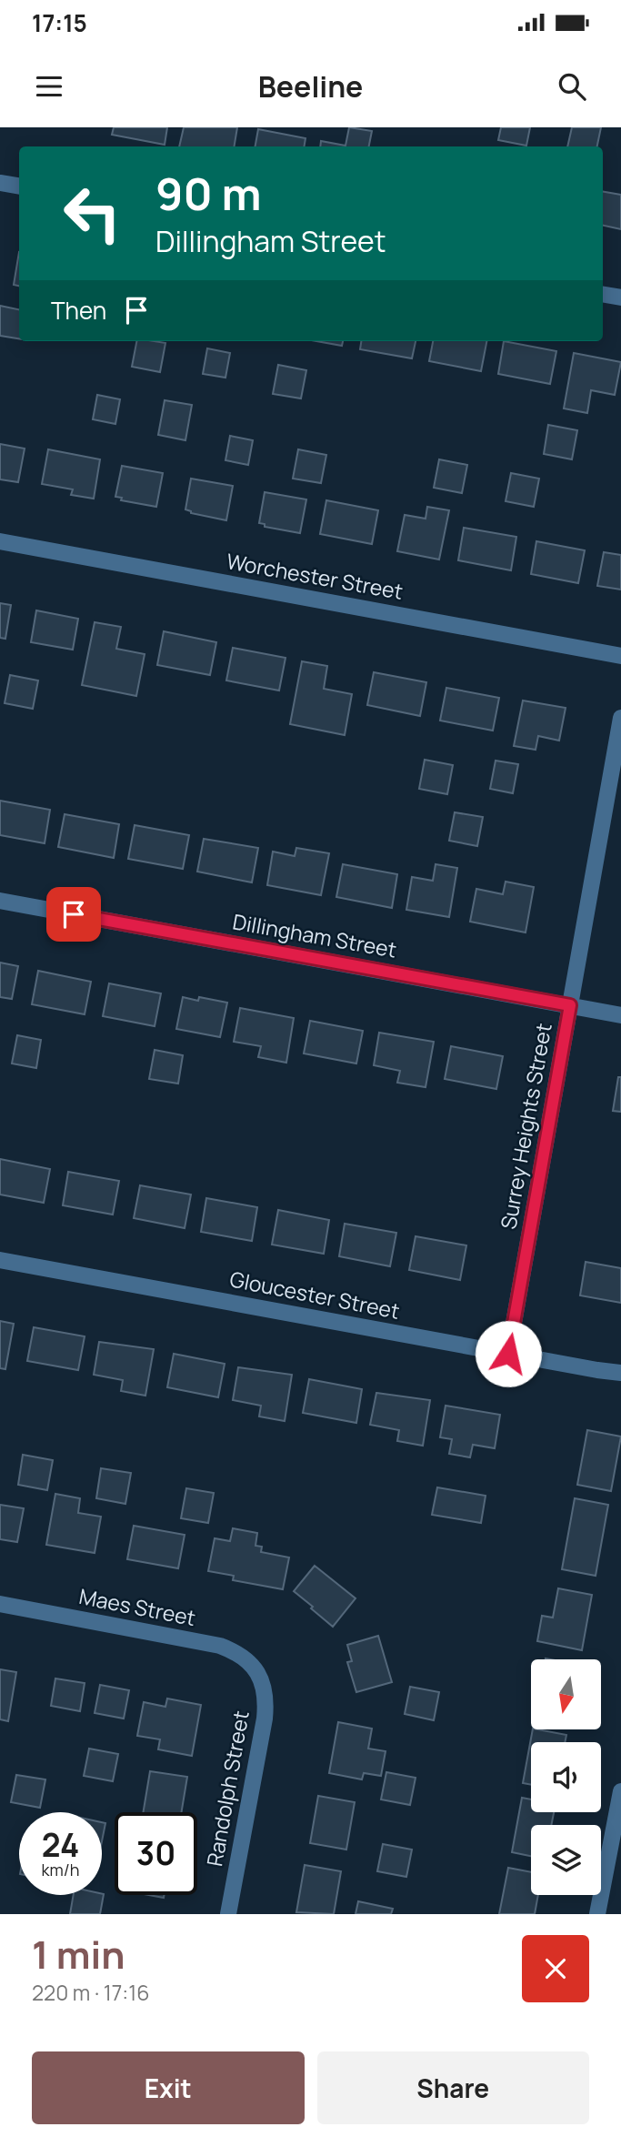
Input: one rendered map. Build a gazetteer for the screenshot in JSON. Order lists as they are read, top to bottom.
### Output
{
  "streets": {
    "street": [
      "Worchester Street",
      "Dillingham Street",
      "Surrey Heights Street",
      "Gloucester Street",
      "Maes Street",
      "Randolph Street"
    ]
  },
  "crossings": [
    ["Dillingham Street", "Surrey Heights Street"],
    ["Surrey Heights Street", "Gloucester Street"],
    ["Maes Street", "Randolph Street"]
  ],
  "north": "bottom",
  "page": {
    "status": "17:15",
    "header": "Beeline",
    "turn": ["90 m", "Dillingham Street"],
    "then": "Then",
    "speed": "24 km/h",
    "limit": "30",
    "heading": ["1 min", "220 m · 17:16"],
    "buttons": ["Exit", "Share"]
  }
}
